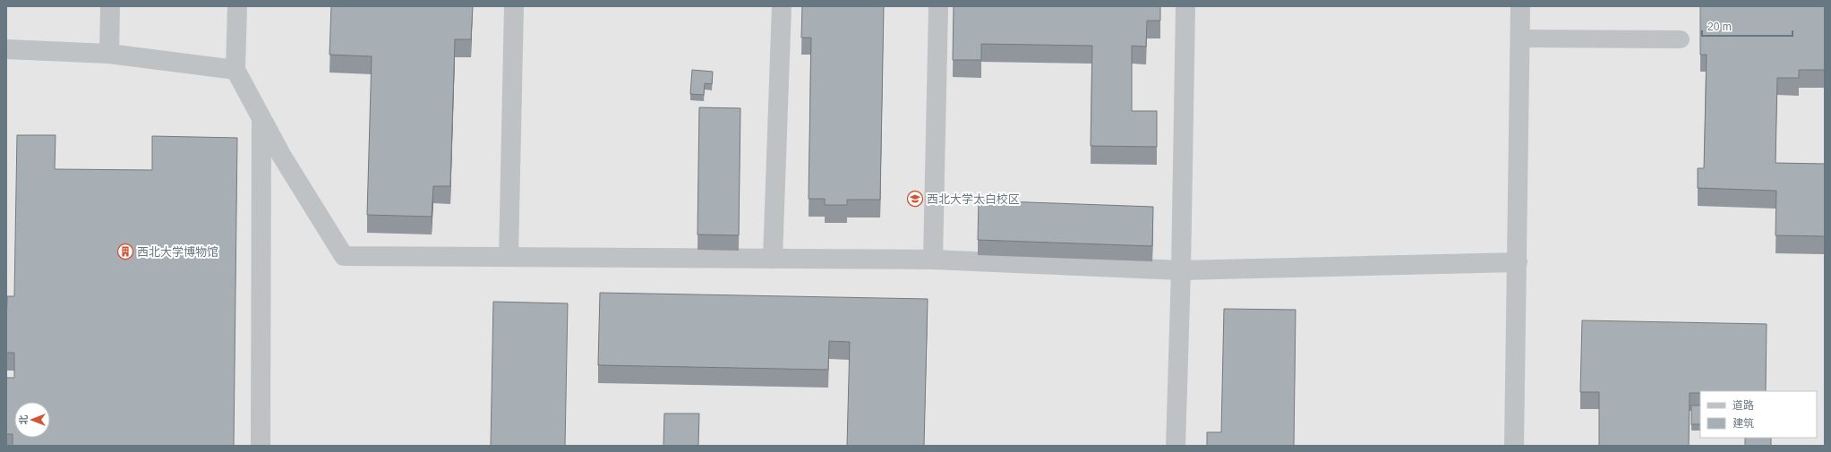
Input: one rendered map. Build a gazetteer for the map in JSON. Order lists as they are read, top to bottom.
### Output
{
  "places": {
    "school or university": ["西北大学太白校区"],
    "building": ["西北大学博物馆"]
  },
  "legend": ["道路", "建筑"],
  "scale_bar": "20 m",
  "north": "left"
}
